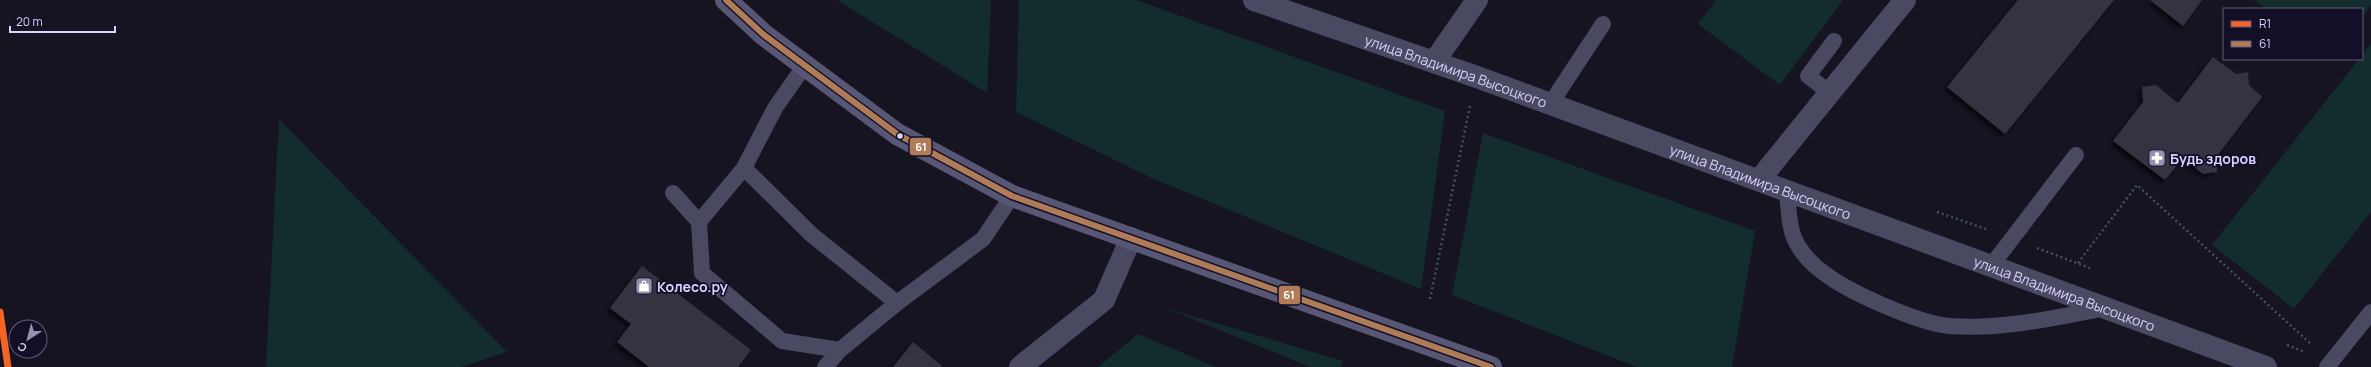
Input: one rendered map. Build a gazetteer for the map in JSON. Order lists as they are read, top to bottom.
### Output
{
  "streets": {
    "street": ["улица Владимира Высоцкого"]
  },
  "places": {
    "pharmacy": ["Будь здоров"],
    "shop": ["Колесо.ру"]
  },
  "lines": ["transit line 61", "transit line R1"],
  "legend": ["R1", "61"],
  "scale_bar": "20 m",
  "north": "bottom left"
}
